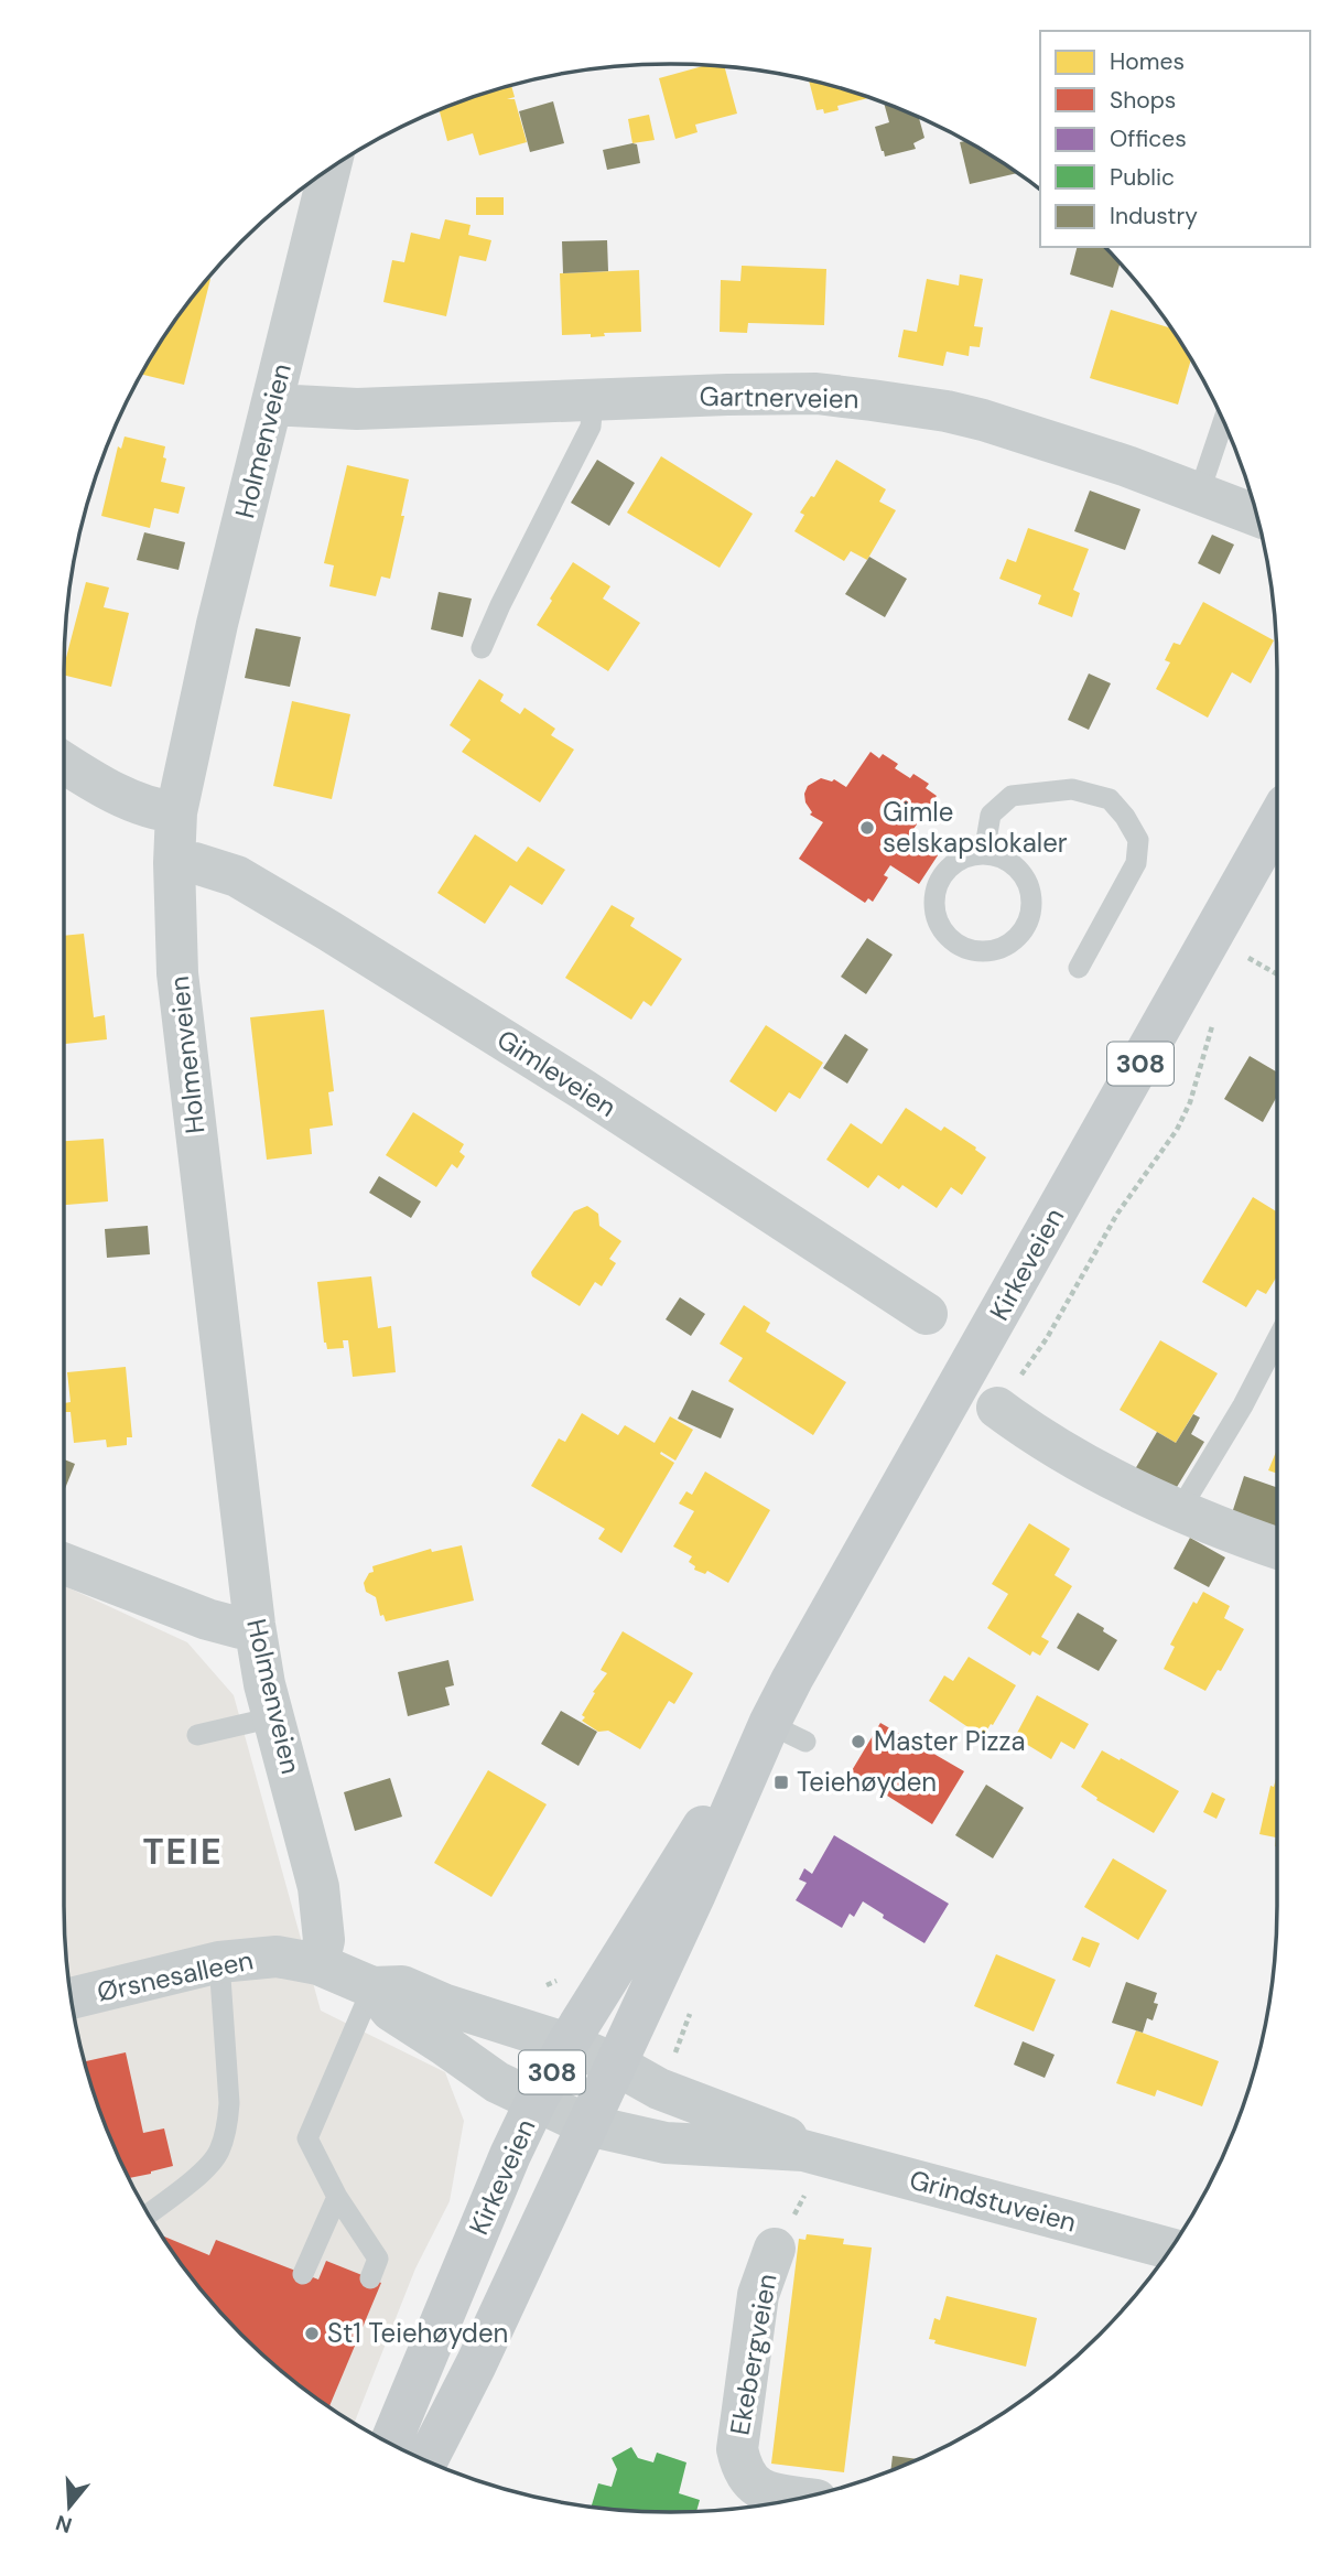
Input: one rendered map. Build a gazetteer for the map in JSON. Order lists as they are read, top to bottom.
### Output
{
  "streets": {
    "main road": ["308", "Kirkeveien"],
    "street": [
      "Gartnerveien",
      "Holmenveien",
      "Gimleveien",
      "Ørsnesalleen",
      "Grindstuveien",
      "Ekebergveien"
    ]
  },
  "crossings": [
    ["Gartnerveien", "Holmenveien"],
    ["Holmenveien", "Gimleveien"],
    ["Holmenveien", "Ørsnesalleen"],
    ["Kirkeveien", "Ørsnesalleen"],
    ["Kirkeveien", "Grindstuveien"],
    ["Ørsnesalleen", "Grindstuveien"]
  ],
  "districts": ["TEIE"],
  "places": {
    "other": ["Gimle selskapslokaler", "Master Pizza", "St1 Teiehøyden"],
    "transit": ["Teiehøyden"]
  },
  "legend": [
    "Homes",
    "Shops",
    "Offices",
    "Public",
    "Industry"
  ],
  "north": "bottom"
}
